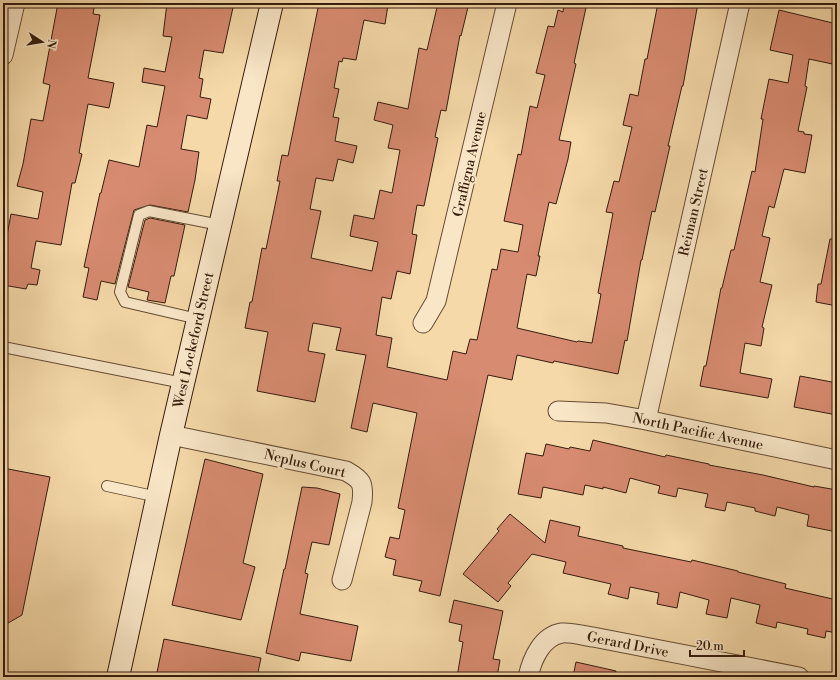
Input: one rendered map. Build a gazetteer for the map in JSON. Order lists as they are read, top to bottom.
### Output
{
  "streets": {
    "street": [
      "Graffigna Avenue",
      "Reiman Street",
      "West Lockeford Street",
      "North Pacific Avenue",
      "Neplus Court",
      "Gerard Drive"
    ]
  },
  "crossings": [
    ["Reiman Street", "North Pacific Avenue"],
    ["West Lockeford Street", "Neplus Court"]
  ],
  "scale_bar": "20 m",
  "north": "right"
}
